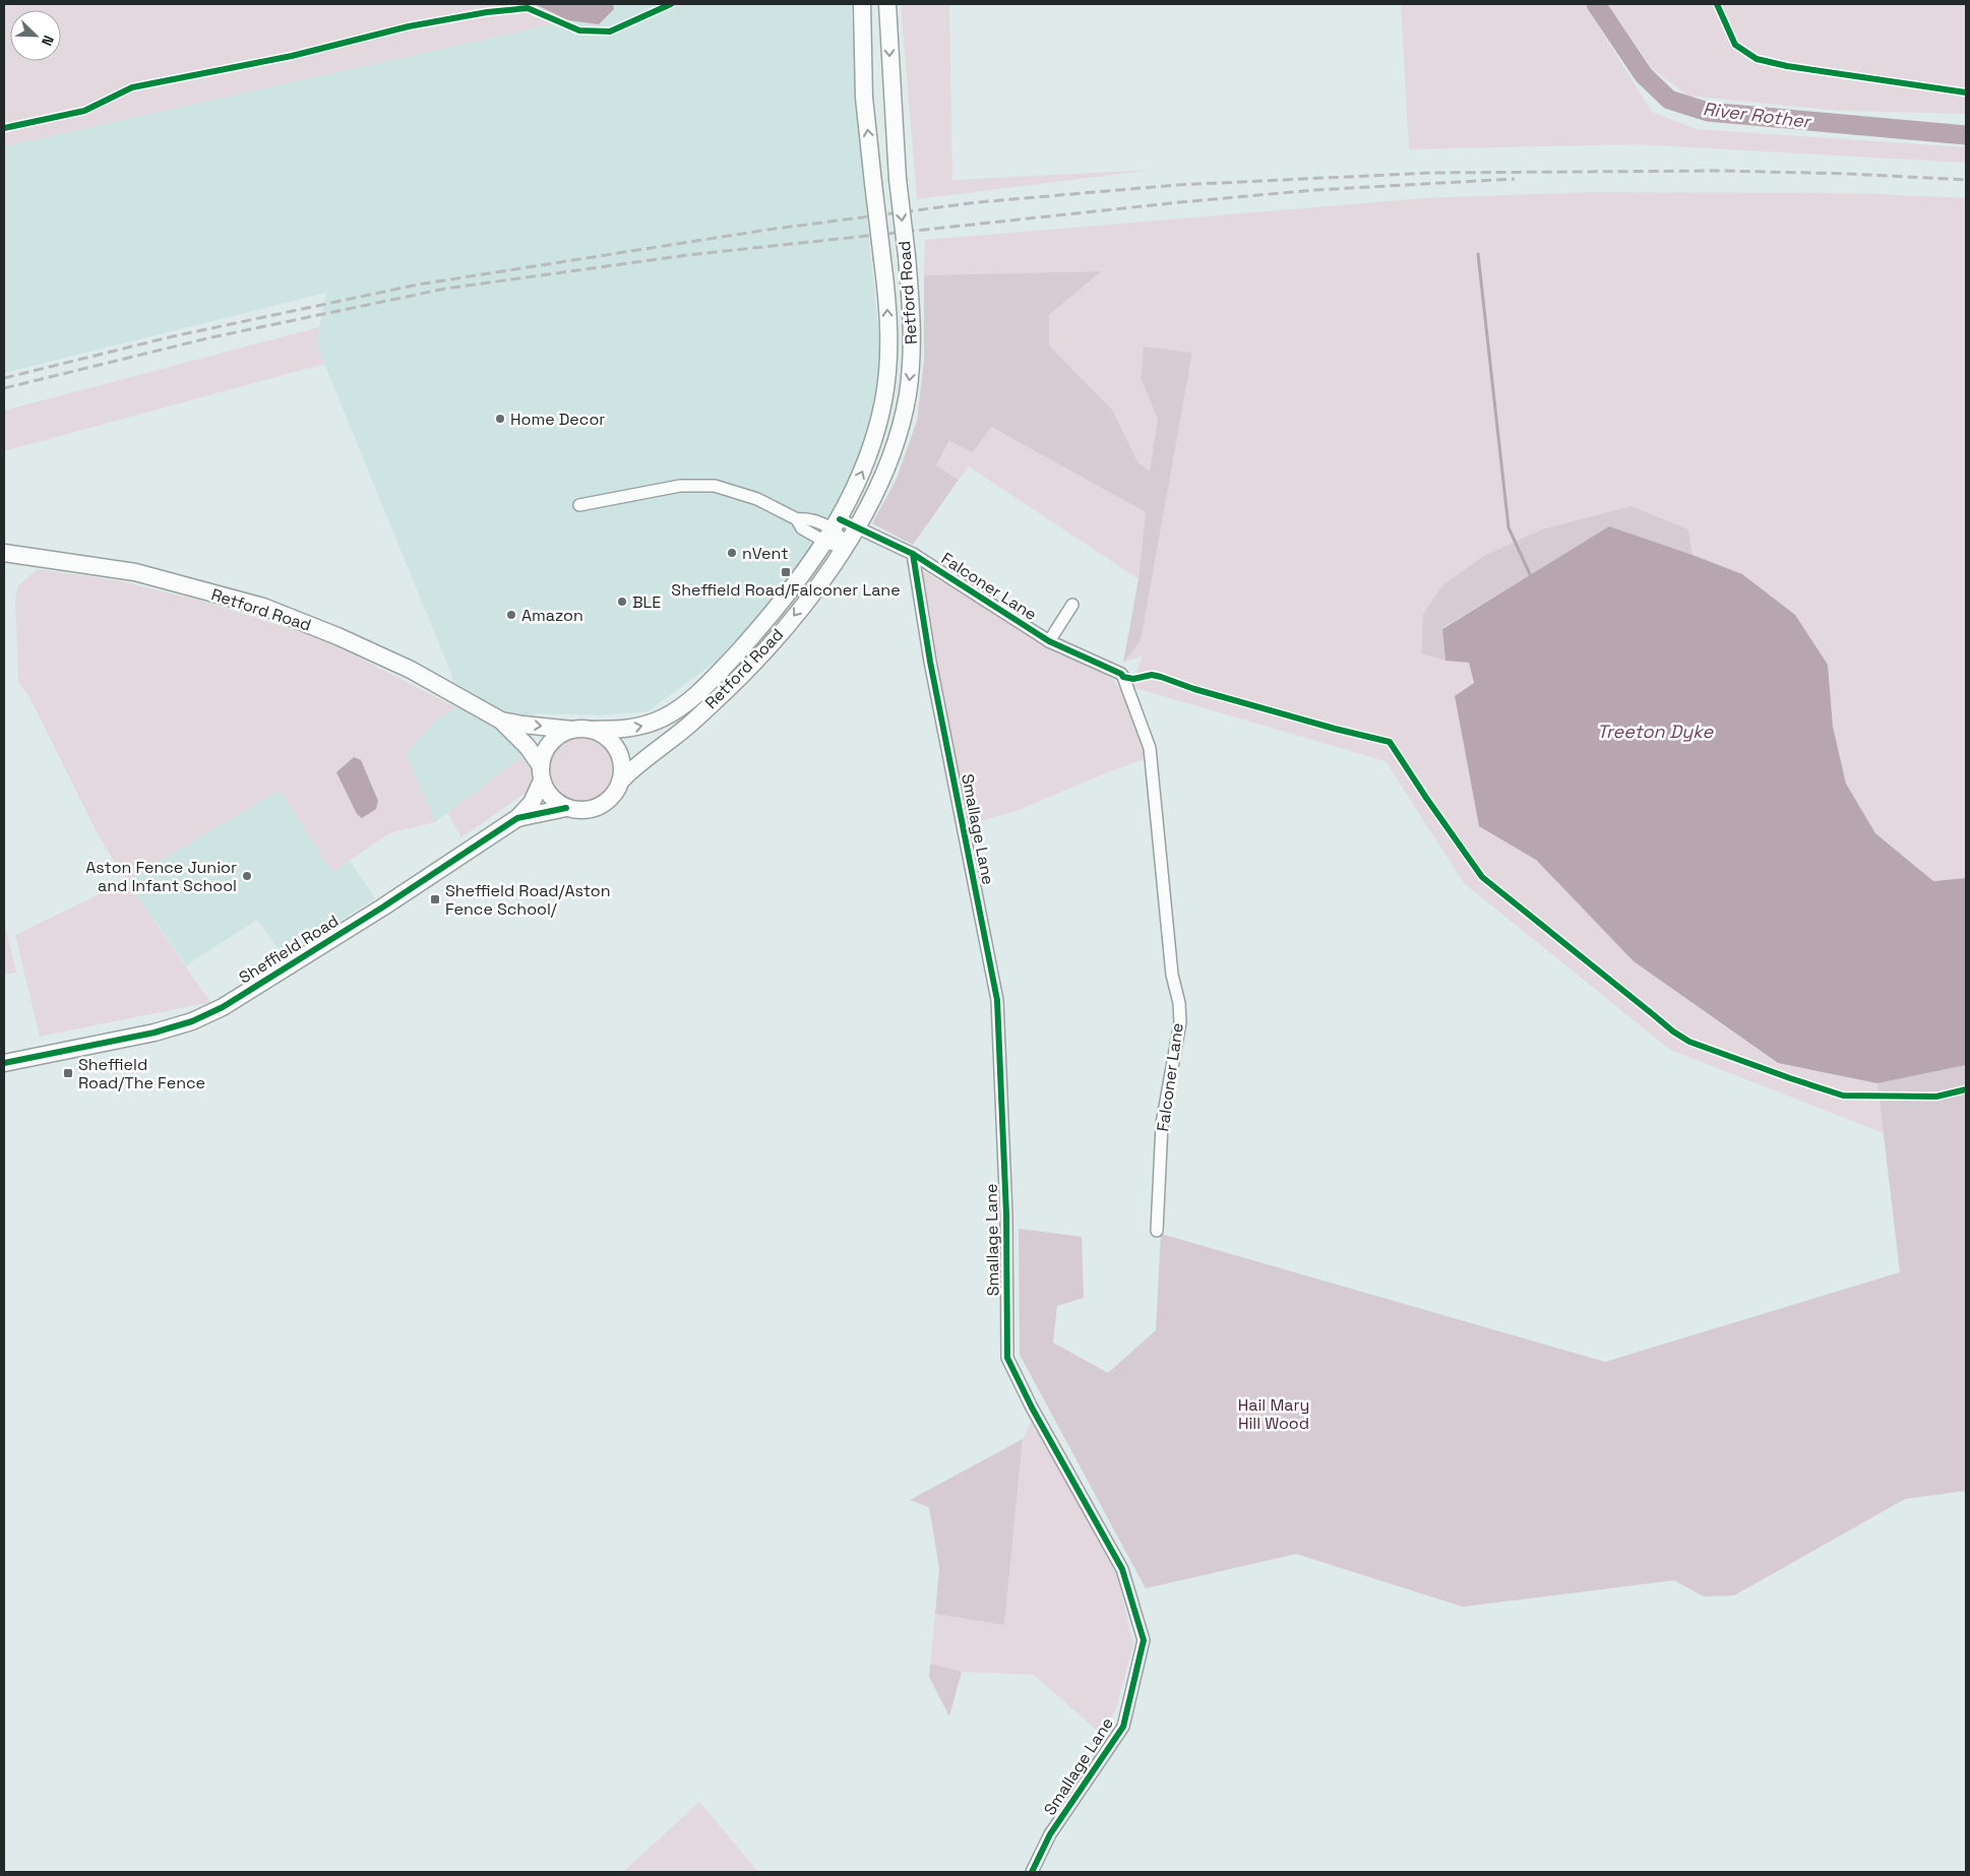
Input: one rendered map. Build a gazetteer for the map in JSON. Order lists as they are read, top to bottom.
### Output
{
  "streets": {
    "main road": ["Retford Road", "Sheffield Road"],
    "street": ["Falconer Lane", "Smallage Lane"]
  },
  "crossings": [
    ["Retford Road", "Falconer Lane"],
    ["Retford Road", "Sheffield Road"],
    ["Falconer Lane", "Smallage Lane"]
  ],
  "water": ["River Rother", "Treeton Dyke"],
  "parks": ["Hail Mary Hill Wood"],
  "places": {
    "other": [
      "Home Decor",
      "nVent",
      "BLE",
      "Amazon",
      "Aston Fence Junior and Infant School"
    ],
    "transit": ["Sheffield Road/Falconer Lane", "Sheffield Road/Aston Fence School/", "Sheffield Road/The Fence"]
  },
  "north": "bottom right"
}
